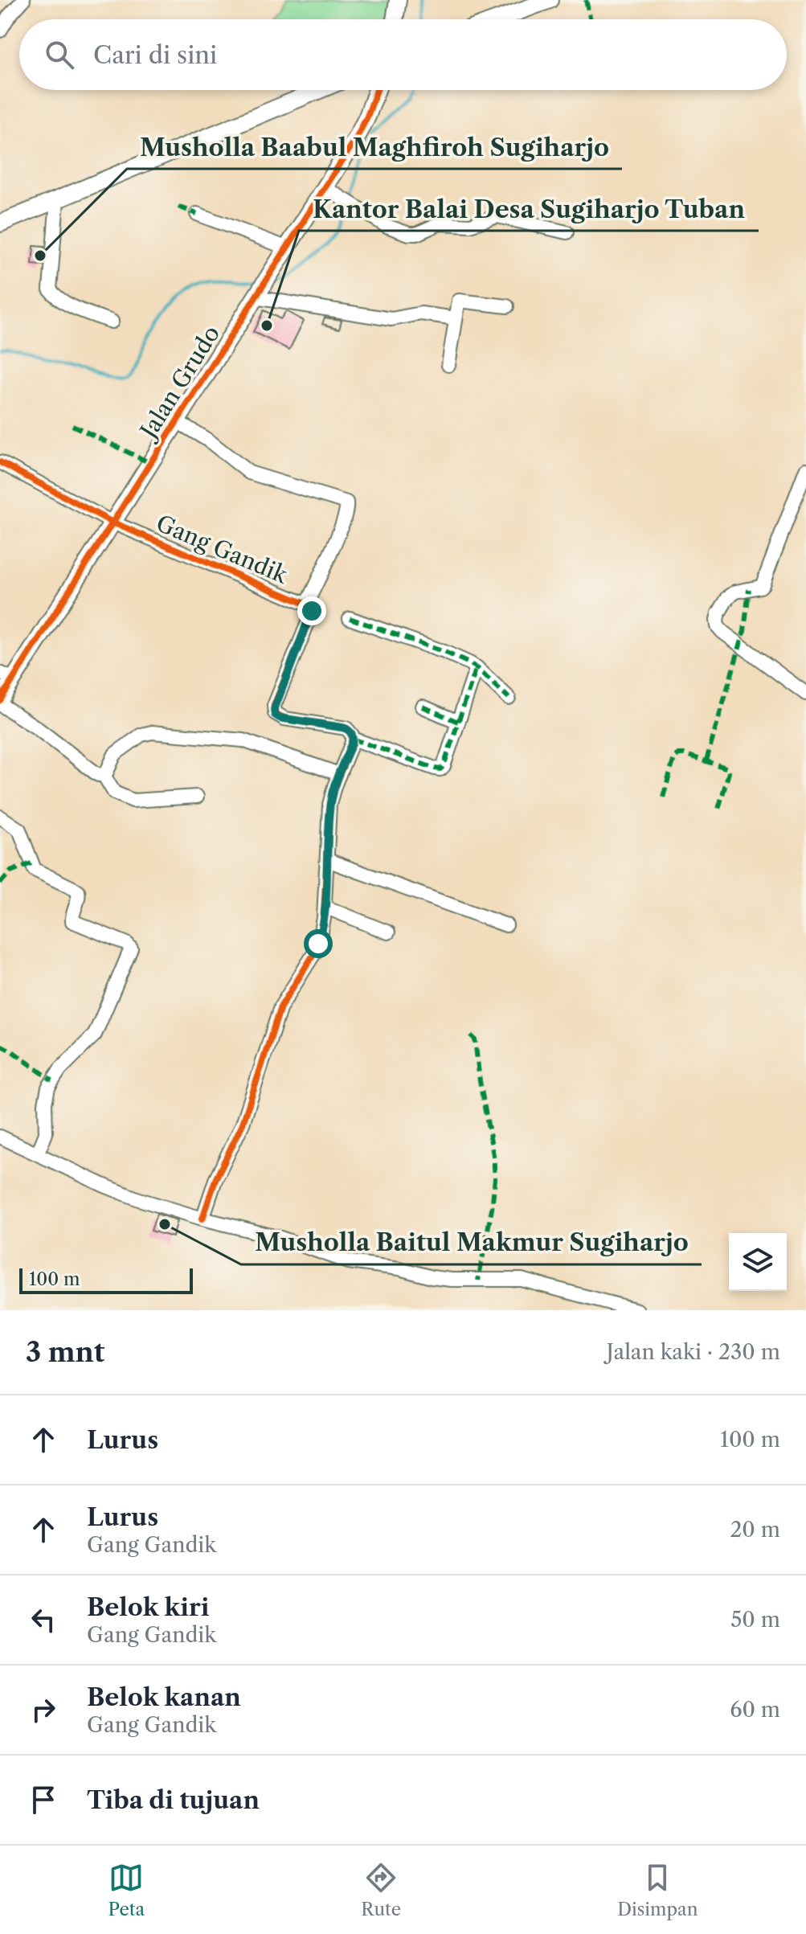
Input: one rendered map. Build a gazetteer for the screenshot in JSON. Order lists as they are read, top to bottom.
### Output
{
  "streets": {
    "street": ["Jalan Grudo", "Gang Gandik"]
  },
  "crossings": [
    ["Jalan Grudo", "Gang Gandik"]
  ],
  "places": ["Musholla Baabul Maghfiroh Sugiharjo", "Kantor Balai Desa Sugiharjo Tuban", "Musholla Baitul Makmur Sugiharjo"],
  "scale_bar": "100 m",
  "page": {
    "search": "Cari di sini",
    "scale": "100 m",
    "heading": ["3 mnt", "Jalan kaki · 230 m"],
    "list": [
      ["Lurus", "100 m"],
      ["Lurus", "Gang Gandik", "20 m"],
      ["Belok kiri", "Gang Gandik", "50 m"],
      ["Belok kanan", "Gang Gandik", "60 m"],
      "Tiba di tujuan"
    ],
    "nav": ["Peta", "Rute", "Disimpan"]
  }
}
